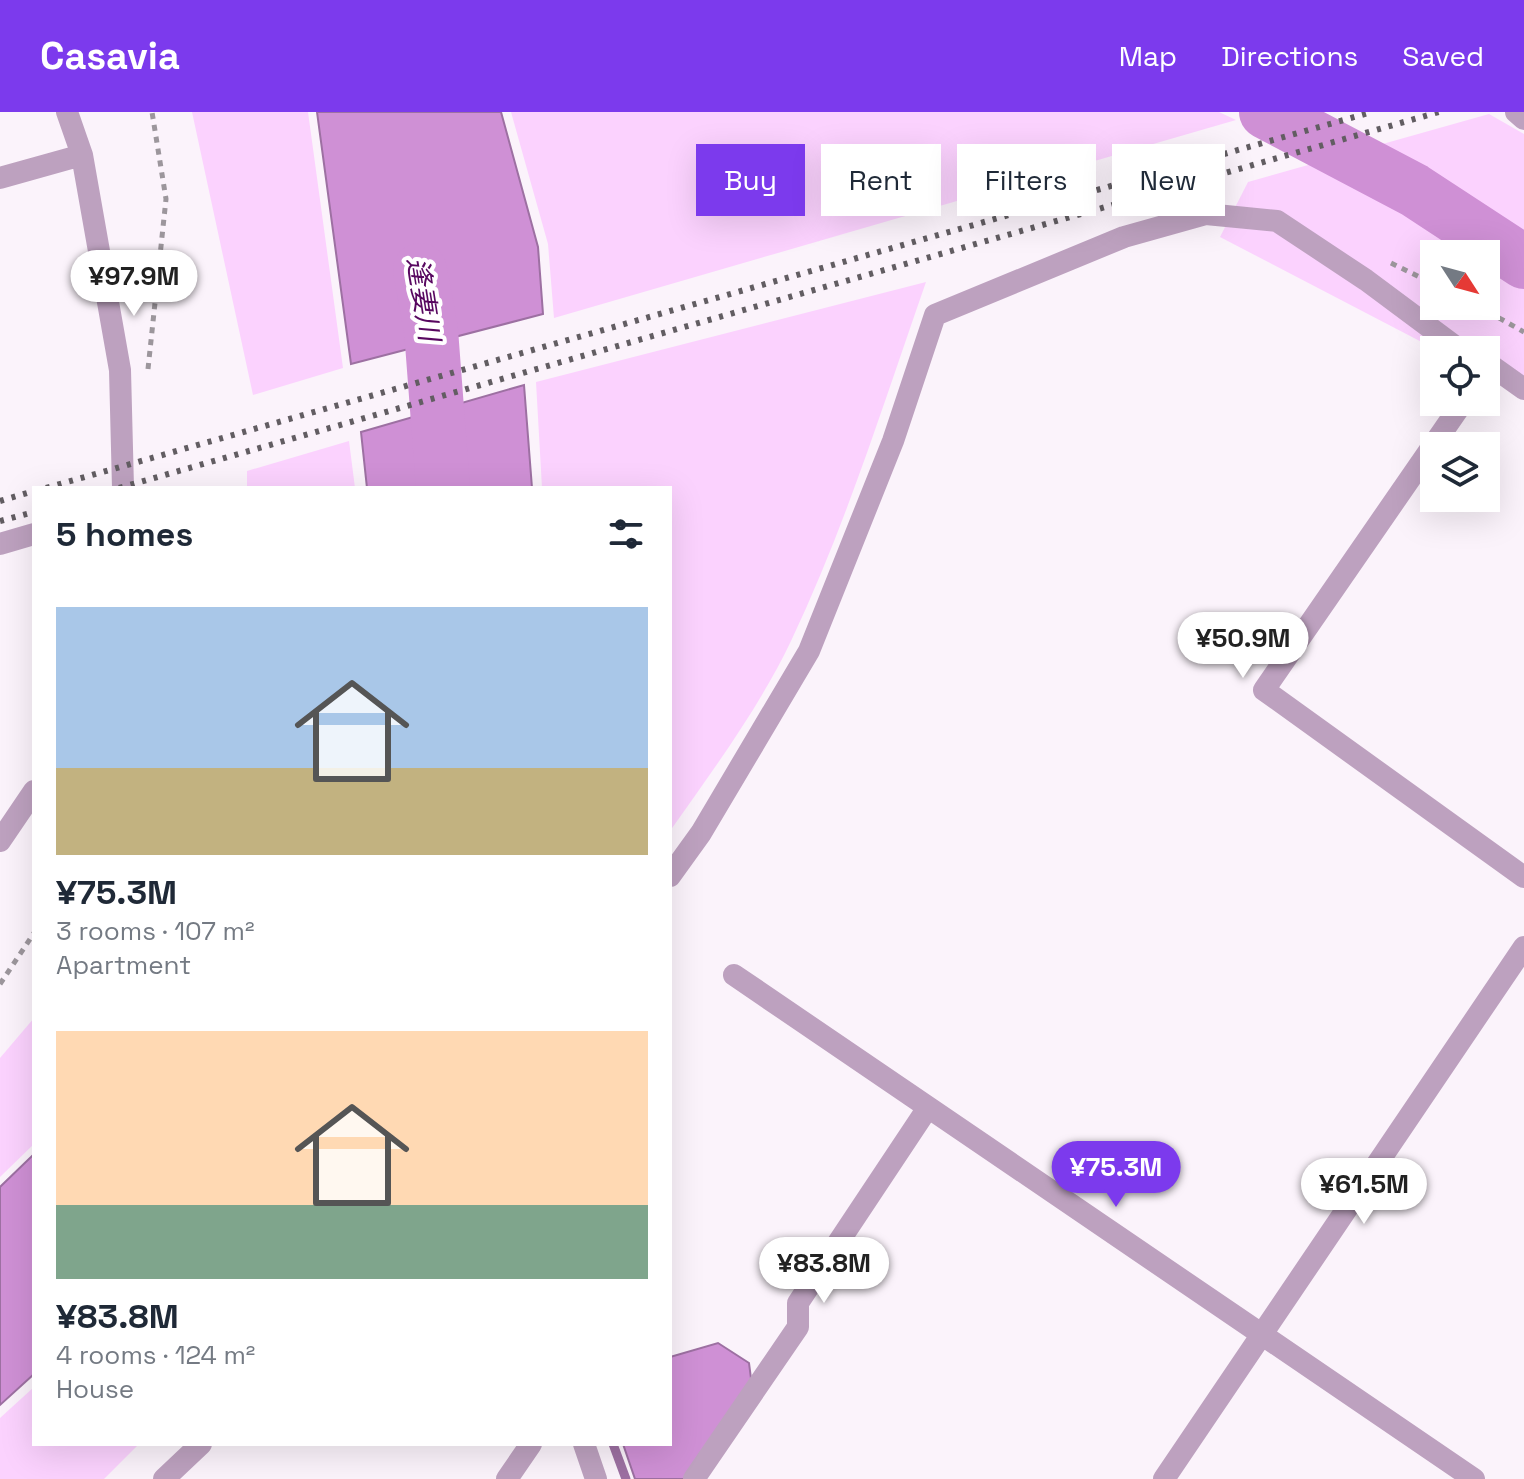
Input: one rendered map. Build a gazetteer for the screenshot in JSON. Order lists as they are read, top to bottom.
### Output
{
  "water": ["逢妻川"],
  "north": "bottom right",
  "page": {
    "header": "Casavia",
    "nav": ["Map", "Directions", "Saved"],
    "chip": [
      "Buy",
      "Rent",
      "Filters",
      "New"
    ],
    "price": [
      "¥97.9M",
      "¥50.9M",
      "¥75.3M",
      "¥61.5M",
      "¥83.8M"
    ],
    "heading": "5 homes",
    "list": [
      {
        "name": "¥75.3M",
        "note": "3 rooms · 107 m² · Apartment"
      },
      {
        "name": "¥83.8M",
        "note": "4 rooms · 124 m² · House"
      }
    ]
  }
}
